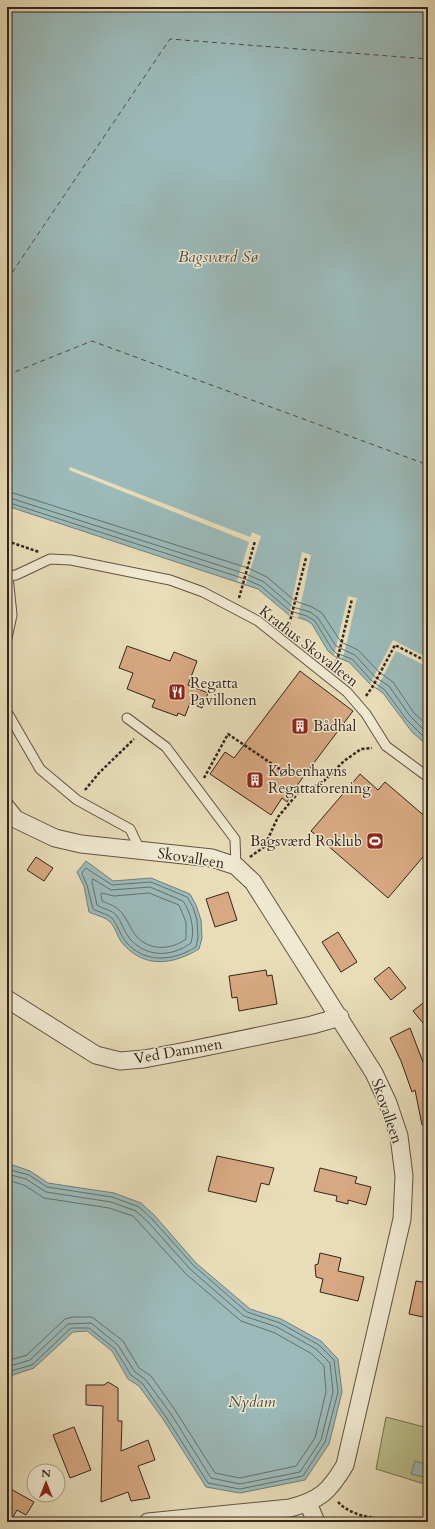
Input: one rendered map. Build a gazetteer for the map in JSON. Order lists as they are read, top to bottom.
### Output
{
  "streets": {
    "street": ["Skovalleen", "Ved Dammen"],
    "lane": ["Krathus Skovalleen"]
  },
  "crossings": [
    ["Skovalleen", "Ved Dammen"]
  ],
  "water": ["Bagsværd Sø", "Nydam"],
  "places": {
    "restaurant": ["Regatta Pavillonen"],
    "building": ["Bådhal", "Københavns Regattaforening"],
    "sports": ["Bagsværd Roklub"]
  },
  "north": "top"
}
